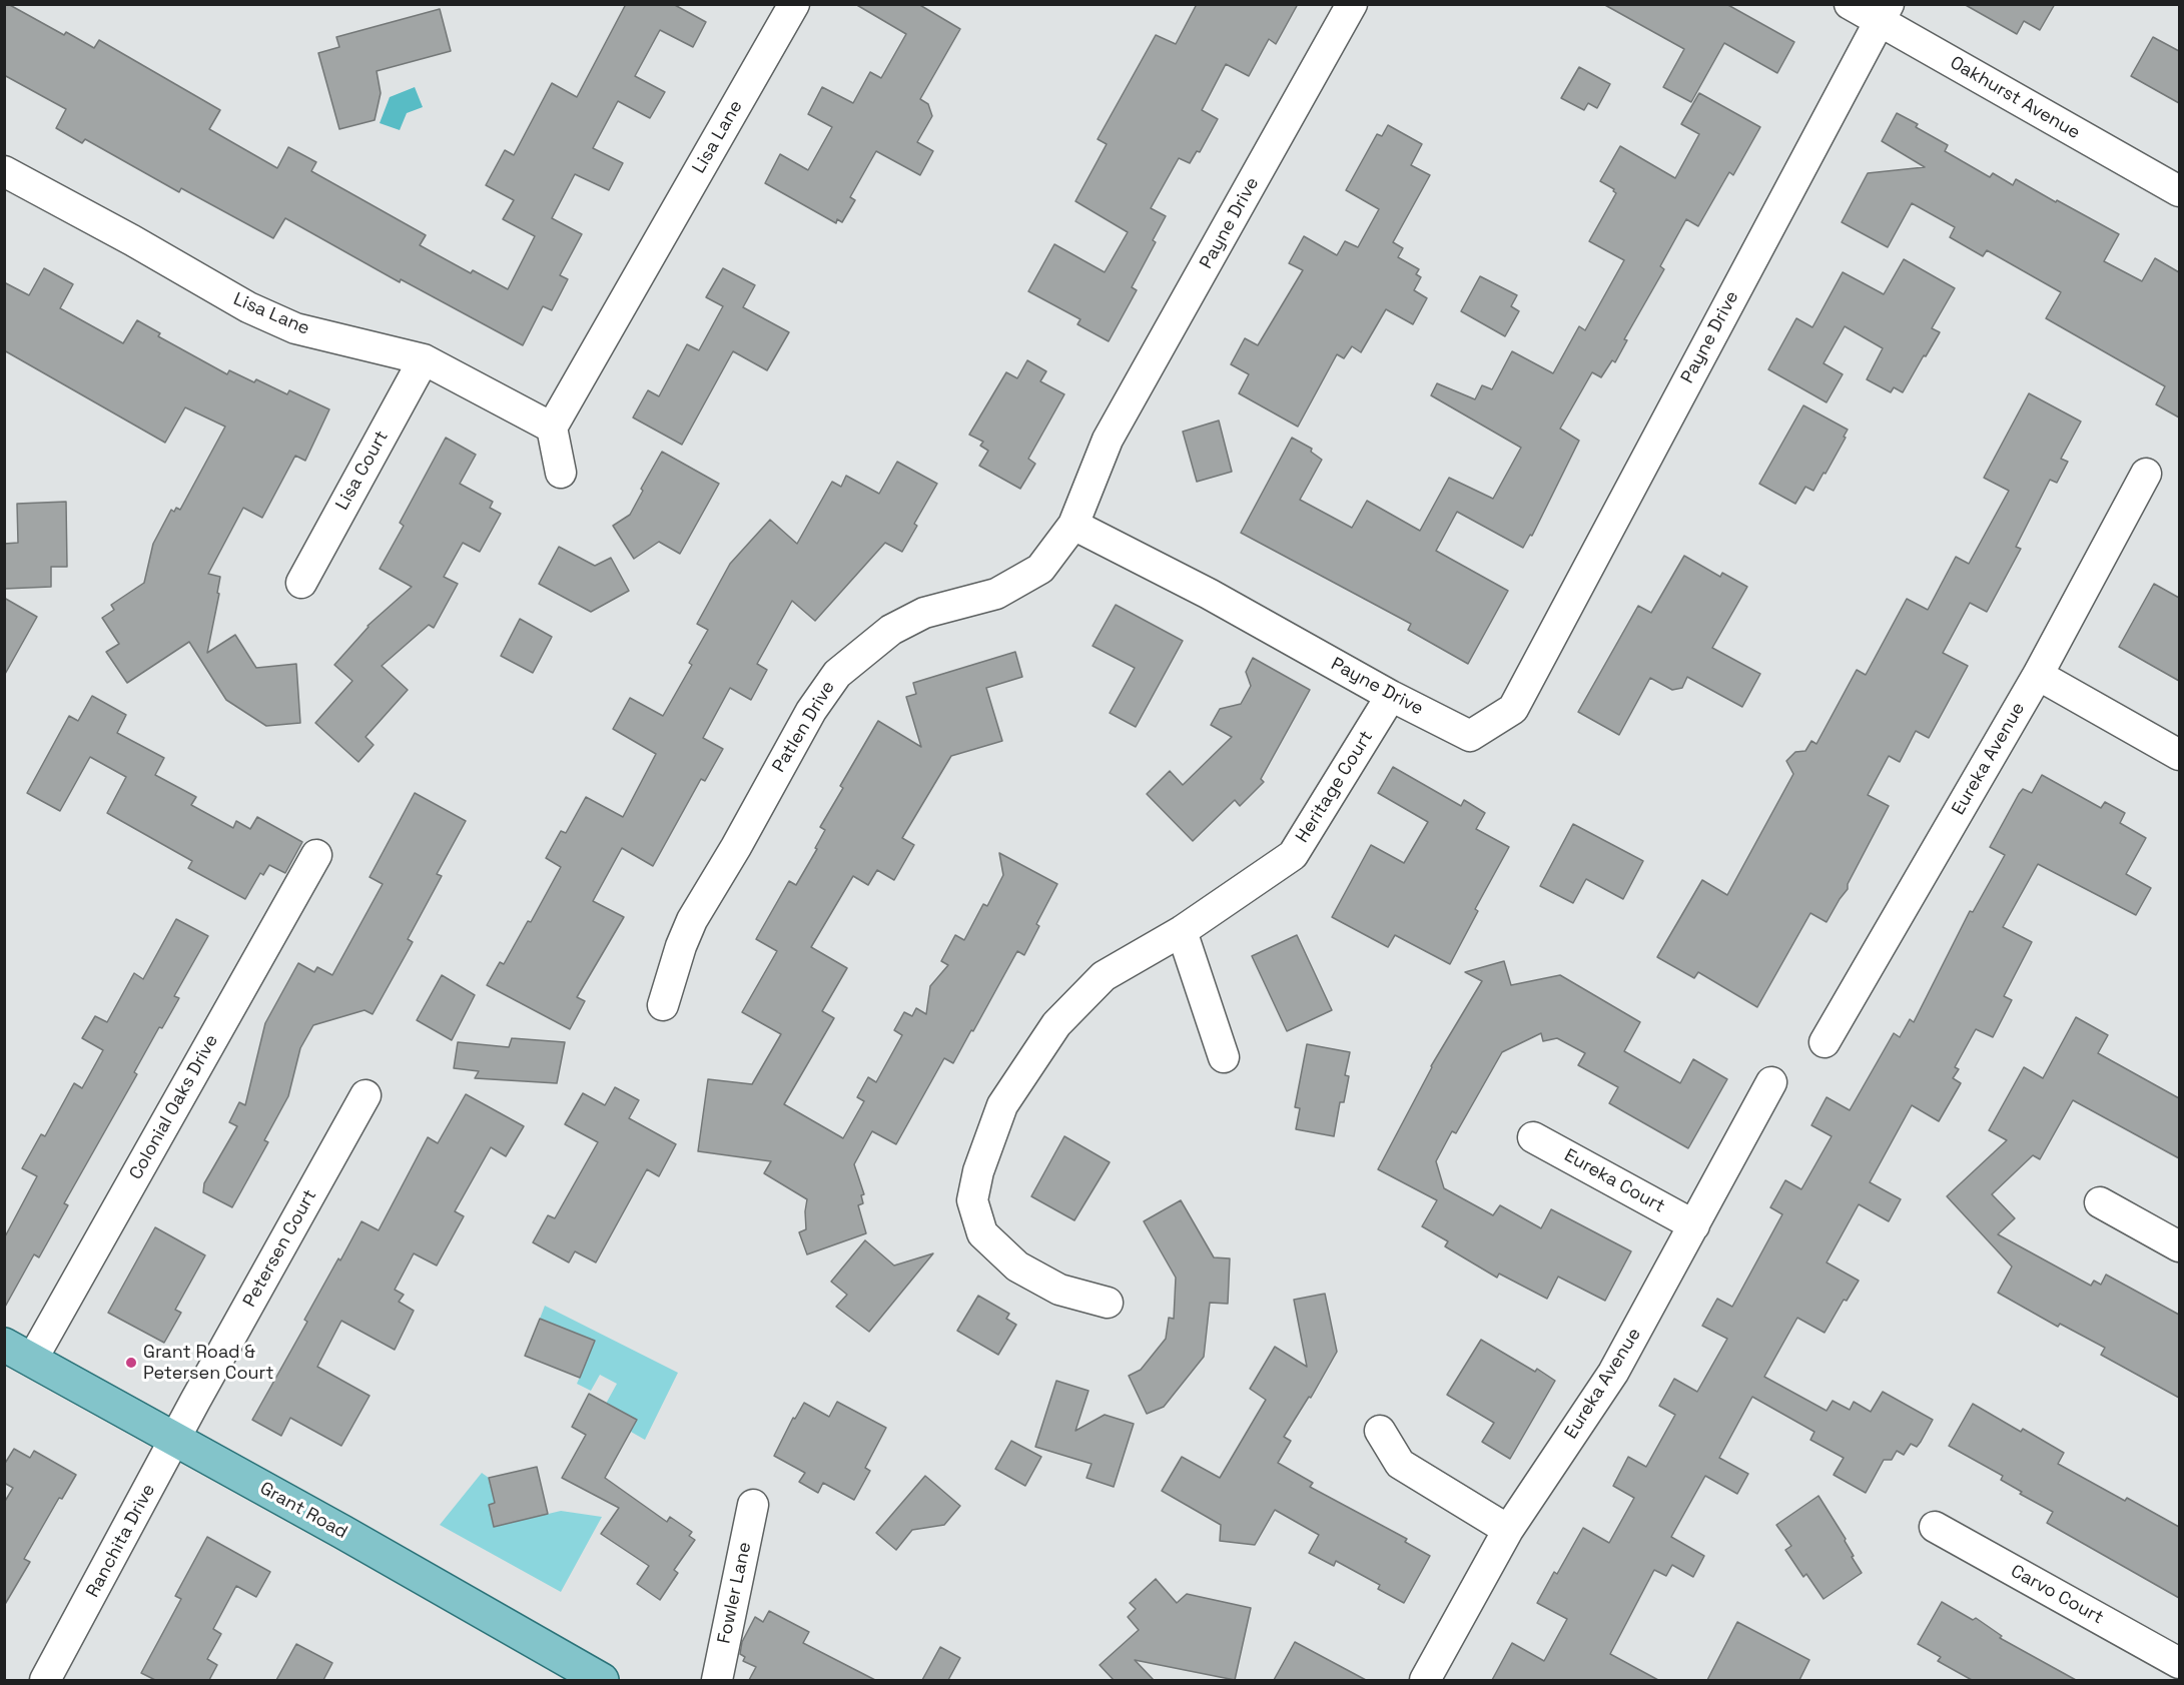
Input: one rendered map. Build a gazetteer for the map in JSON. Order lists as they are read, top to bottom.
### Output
{
  "streets": {
    "main road": ["Grant Road"],
    "street": [
      "Oakhurst Avenue",
      "Lisa Lane",
      "Payne Drive",
      "Lisa Court",
      "Patlen Drive",
      "Eureka Avenue",
      "Heritage Court",
      "Colonial Oaks Drive",
      "Eureka Court",
      "Petersen Court",
      "Ranchita Drive",
      "Fowler Lane",
      "Carvo Court"
    ]
  },
  "crossings": [
    ["Oakhurst Avenue", "Payne Drive"],
    ["Lisa Lane", "Lisa Court"],
    ["Payne Drive", "Patlen Drive"],
    ["Payne Drive", "Heritage Court"],
    ["Eureka Avenue", "Eureka Court"],
    ["Colonial Oaks Drive", "Grant Road"],
    ["Petersen Court", "Ranchita Drive"],
    ["Grant Road", "Ranchita Drive"]
  ],
  "places": ["Grant Road & Petersen Court"]
}
